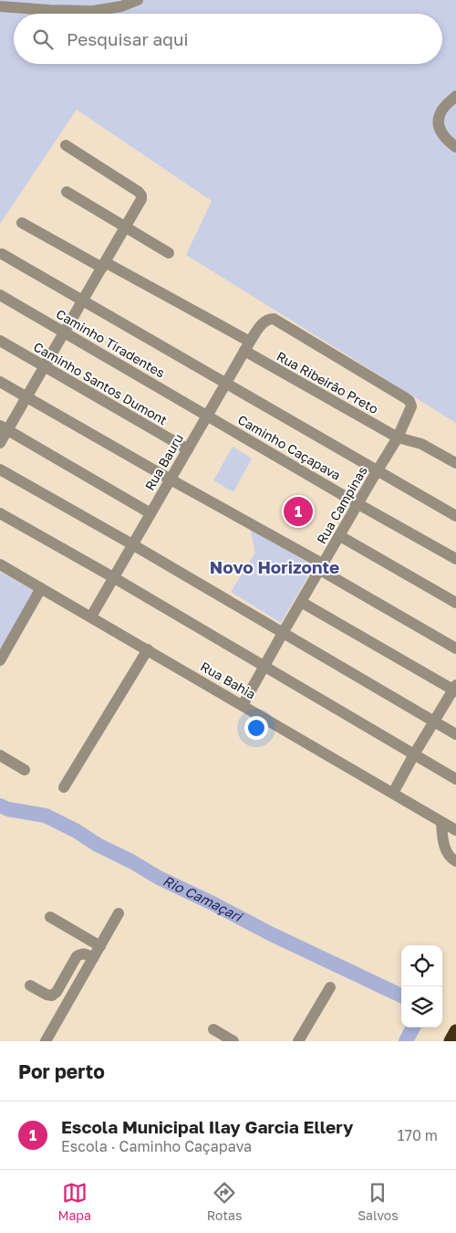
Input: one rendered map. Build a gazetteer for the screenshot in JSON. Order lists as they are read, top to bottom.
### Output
{
  "streets": {
    "street": [
      "Caminho Tiradentes",
      "Rua Ribeirão Preto",
      "Caminho Santos Dumont",
      "Caminho Caçapava",
      "Rua Bauru",
      "Rua Campinas",
      "Rua Bahia"
    ]
  },
  "crossings": [
    ["Caminho Tiradentes", "Caminho Caçapava"],
    ["Caminho Tiradentes", "Rua Bauru"],
    ["Rua Ribeirão Preto", "Rua Bauru"],
    ["Rua Ribeirão Preto", "Rua Campinas"],
    ["Caminho Santos Dumont", "Rua Bauru"],
    ["Caminho Caçapava", "Rua Bauru"],
    ["Caminho Caçapava", "Rua Campinas"],
    ["Rua Bauru", "Rua Campinas"],
    ["Rua Bauru", "Rua Bahia"],
    ["Rua Campinas", "Rua Bahia"]
  ],
  "districts": ["Novo Horizonte"],
  "water": ["Rio Camaçari"],
  "page": {
    "search": "Pesquisar aqui",
    "pins": "1",
    "heading": "Por perto",
    "list": [
      {
        "mark": "1",
        "name": "Escola Municipal Ilay Garcia Ellery",
        "note": "Escola · Caminho Caçapava",
        "value": "170 m"
      }
    ],
    "nav": ["Mapa", "Rotas", "Salvos"]
  }
}
